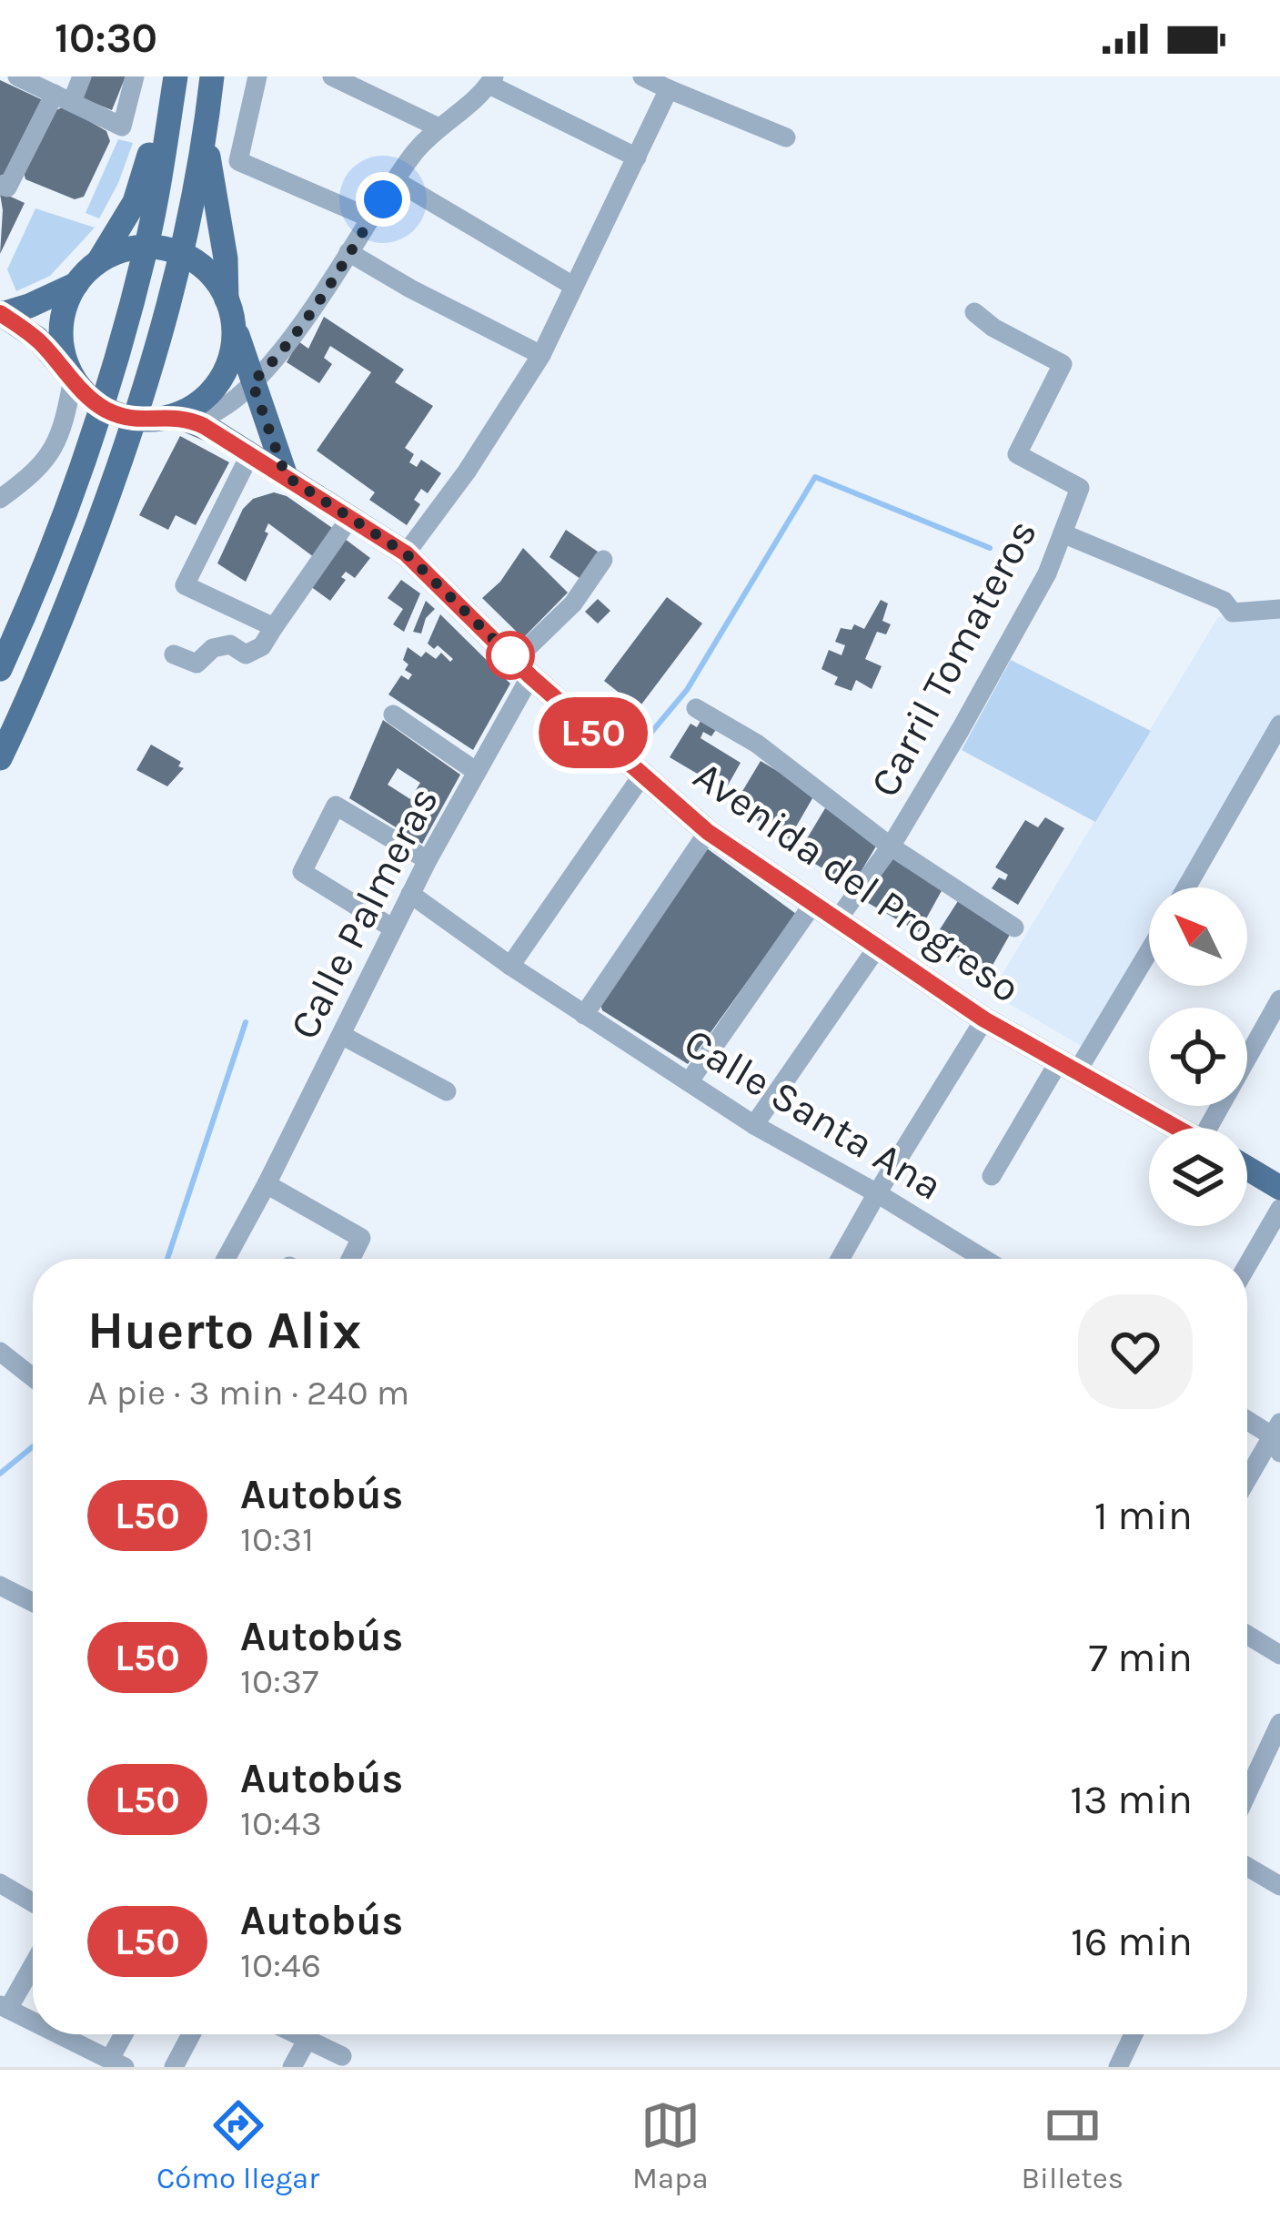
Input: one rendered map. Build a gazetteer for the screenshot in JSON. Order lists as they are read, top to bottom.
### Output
{
  "streets": {
    "main road": ["Avenida del Progreso"],
    "street": ["Carril Tomateros", "Calle Palmeras", "Calle Santa Ana"]
  },
  "crossings": [
    ["Carril Tomateros", "Avenida del Progreso"],
    ["Avenida del Progreso", "Calle Palmeras"],
    ["Calle Palmeras", "Calle Santa Ana"]
  ],
  "lines": ["bus line L50"],
  "north": "top left",
  "page": {
    "status": "10:30",
    "on_map": "L50",
    "heading": ["Huerto Alix", "A pie · 3 min · 240 m"],
    "list": [
      {
        "mark": "L50",
        "name": "Autobús",
        "note": "10:31",
        "value": "1 min"
      },
      {
        "mark": "L50",
        "name": "Autobús",
        "note": "10:37",
        "value": "7 min"
      },
      {
        "mark": "L50",
        "name": "Autobús",
        "note": "10:43",
        "value": "13 min"
      },
      {
        "mark": "L50",
        "name": "Autobús",
        "note": "10:46",
        "value": "16 min"
      }
    ],
    "tabs": ["Cómo llegar", "Mapa", "Billetes"]
  }
}
